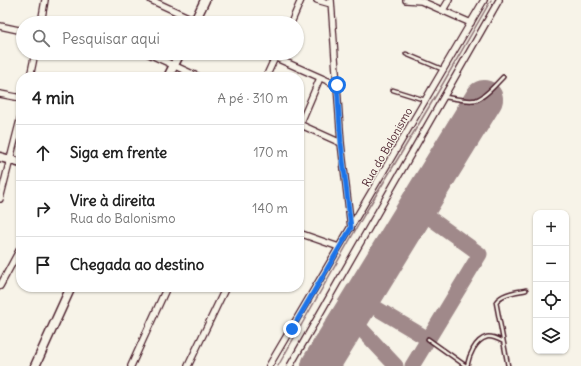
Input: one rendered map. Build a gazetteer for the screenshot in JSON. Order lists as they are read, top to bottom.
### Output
{
  "streets": {
    "street": ["Rua do Balonismo"]
  },
  "page": {
    "search": "Pesquisar aqui",
    "heading": ["4 min", "A pé · 310 m"],
    "list": [
      ["Siga em frente", "170 m"],
      ["Vire à direita", "Rua do Balonismo", "140 m"],
      "Chegada ao destino"
    ],
    "map_buttons": ["+", "−"]
  }
}
